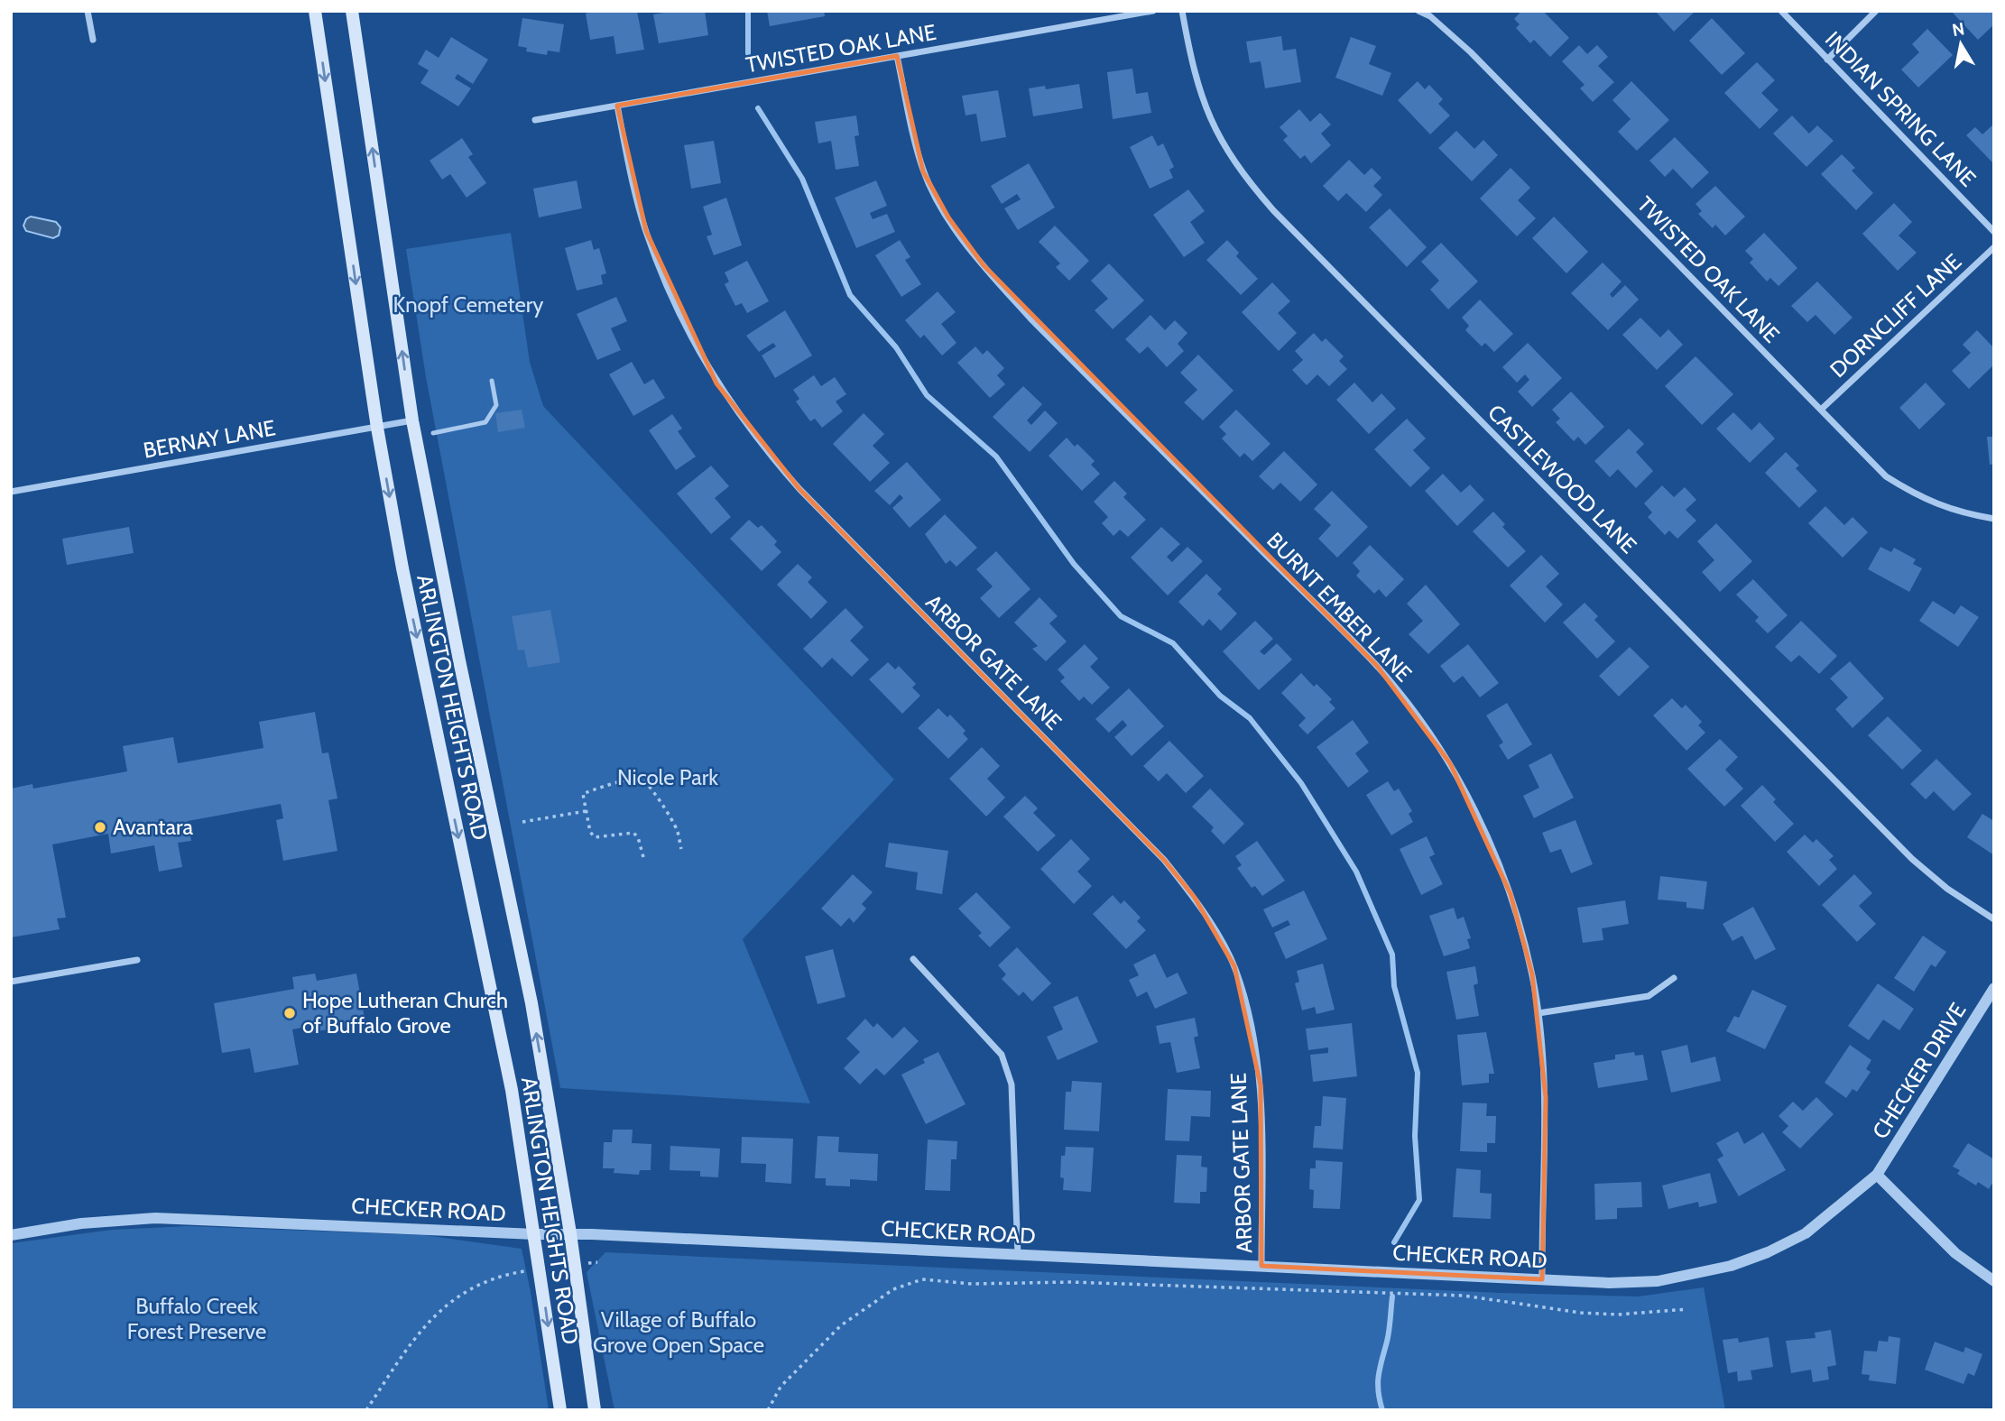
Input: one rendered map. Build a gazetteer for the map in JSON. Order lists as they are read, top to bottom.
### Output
{
  "streets": {
    "main road": ["ARLINGTON HEIGHTS ROAD"],
    "street": [
      "TWISTED OAK LANE",
      "INDIAN SPRING LANE",
      "DORNCLIFF LANE",
      "BERNAY LANE",
      "CASTLEWOOD LANE",
      "BURNT EMBER LANE",
      "ARBOR GATE LANE",
      "CHECKER DRIVE",
      "CHECKER ROAD"
    ]
  },
  "crossings": [
    ["TWISTED OAK LANE", "DORNCLIFF LANE"],
    ["TWISTED OAK LANE", "BURNT EMBER LANE"],
    ["TWISTED OAK LANE", "ARBOR GATE LANE"],
    ["BERNAY LANE", "ARLINGTON HEIGHTS ROAD"],
    ["BURNT EMBER LANE", "CHECKER ROAD"],
    ["ARBOR GATE LANE", "CHECKER ROAD"],
    ["ARLINGTON HEIGHTS ROAD", "CHECKER ROAD"],
    ["CHECKER DRIVE", "CHECKER ROAD"]
  ],
  "parks": [
    "Knopf Cemetery",
    "Nicole Park",
    "Buffalo Creek Forest Preserve",
    "Village of Buffalo Grove Open Space"
  ],
  "places": ["Avantara", "Hope Lutheran Church of Buffalo Grove"],
  "north": "top"
}
